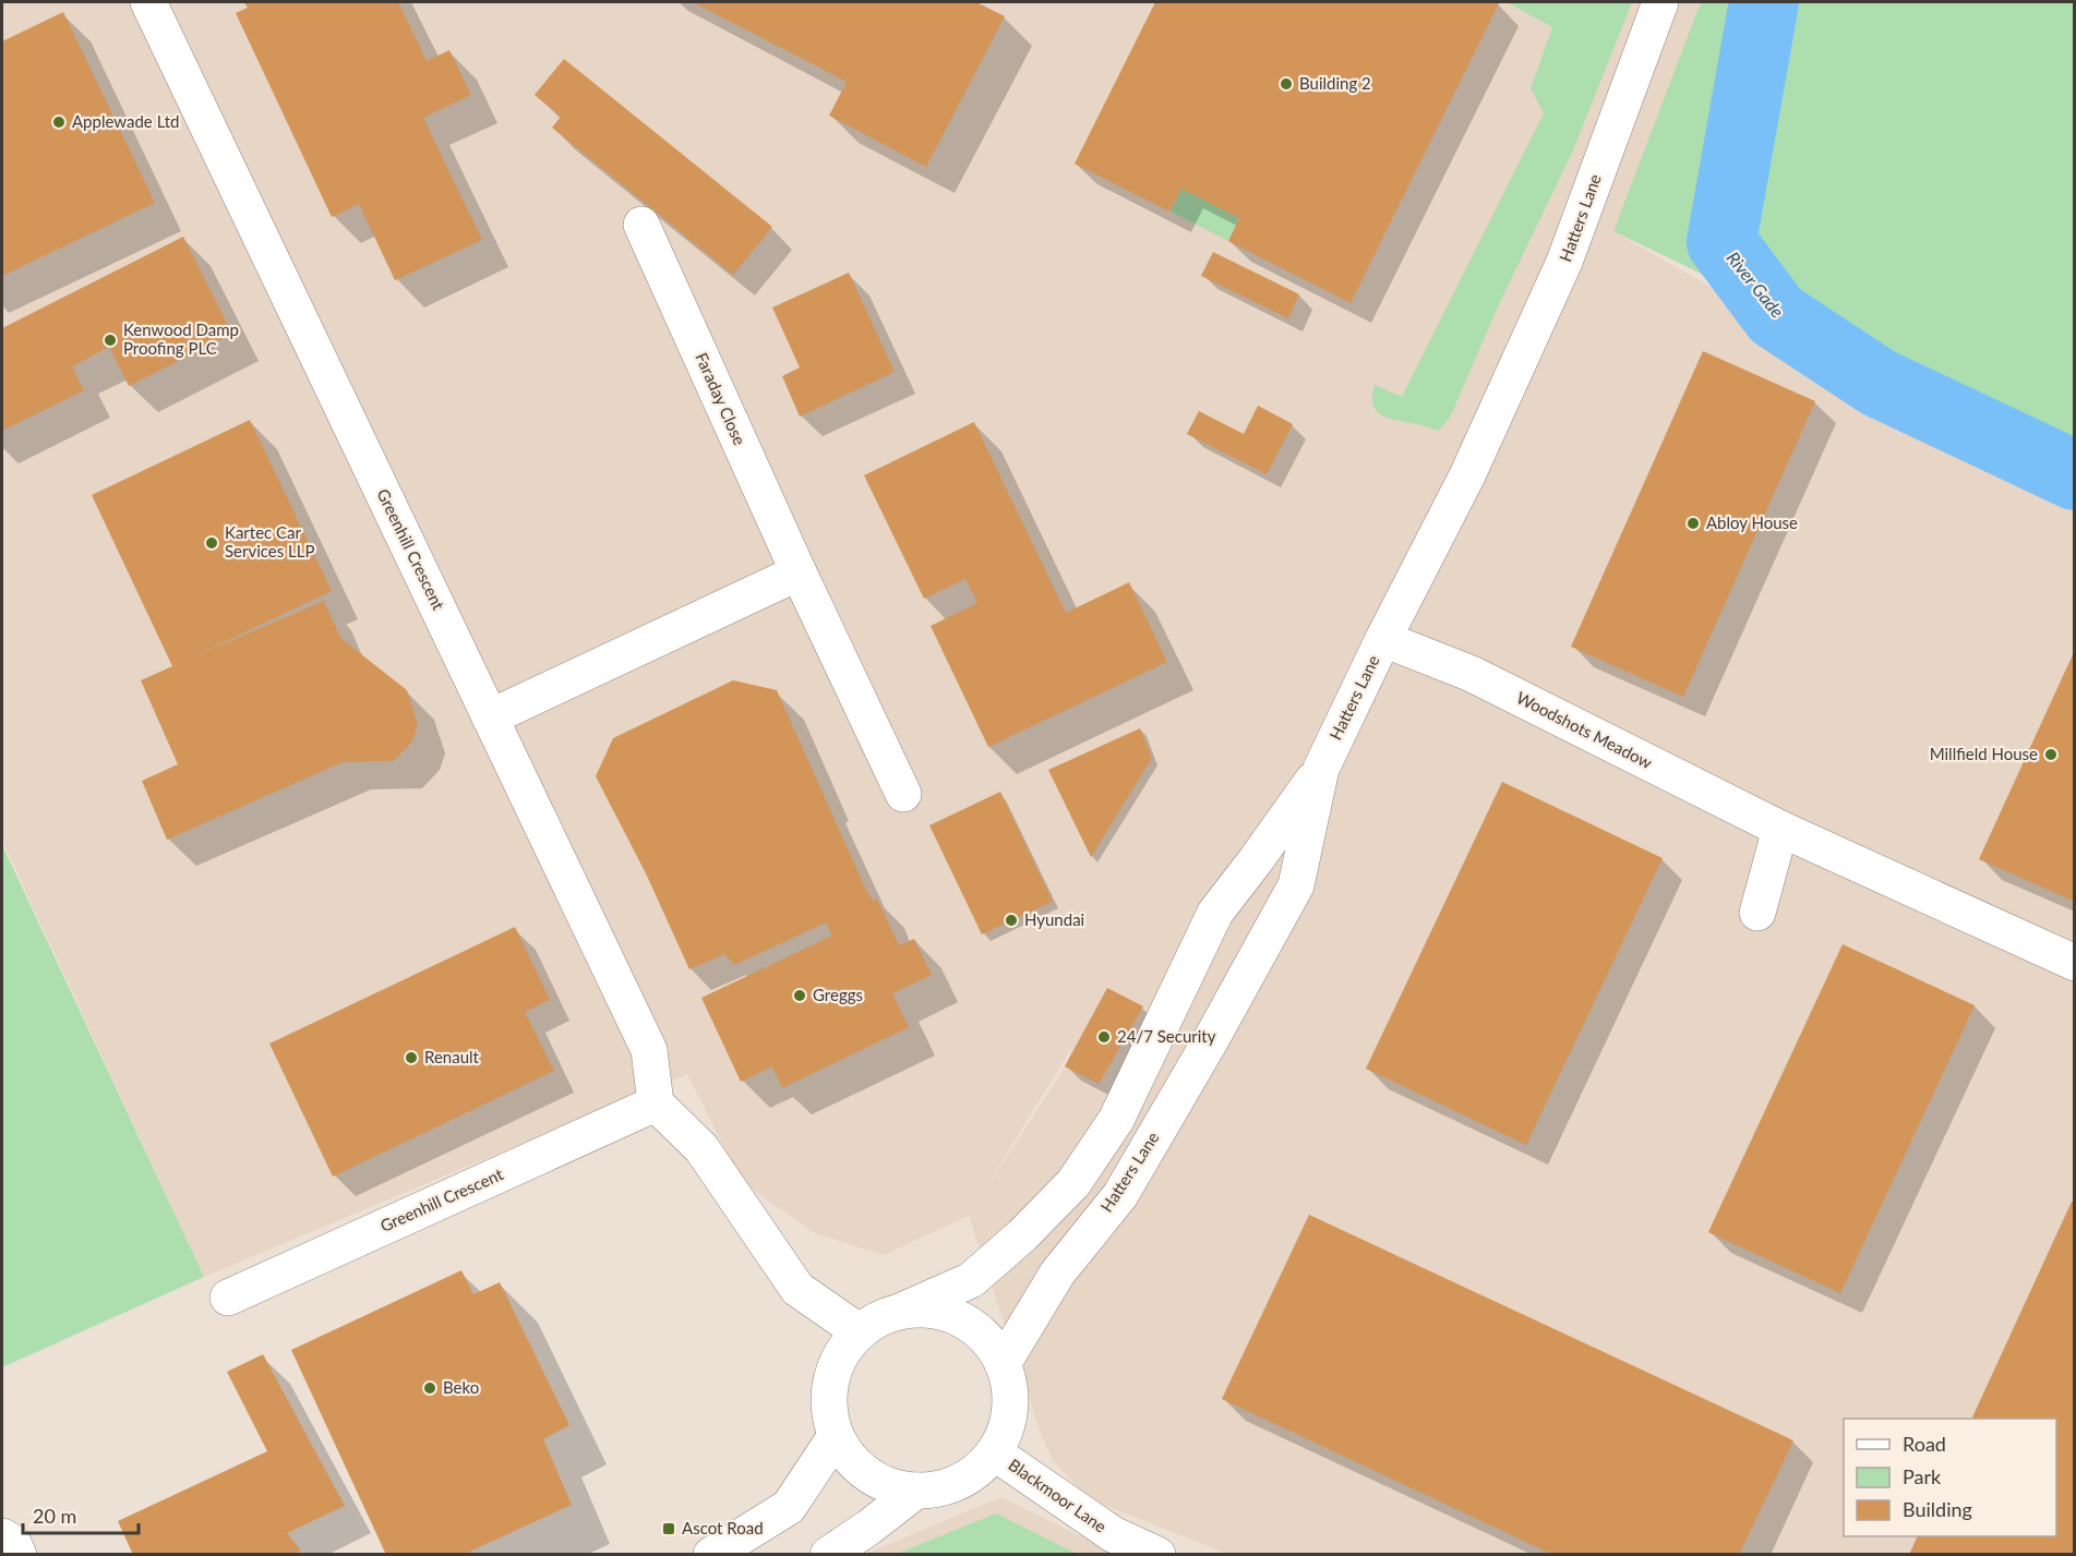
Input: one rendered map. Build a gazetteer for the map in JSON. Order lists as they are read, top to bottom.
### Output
{
  "streets": {
    "street": [
      "Hatters Lane",
      "Faraday Close",
      "Greenhill Crescent",
      "Woodshots Meadow",
      "Blackmoor Lane"
    ]
  },
  "crossings": [
    ["Hatters Lane", "Woodshots Meadow"],
    ["Hatters Lane", "Blackmoor Lane"]
  ],
  "water": ["River Gade"],
  "places": {
    "other": [
      "Building 2",
      "Applewade Ltd",
      "Kenwood Damp Proofing PLC",
      "Abloy House",
      "Kartec Car Services LLP",
      "Millfield House",
      "Hyundai",
      "Greggs",
      "24/7 Security",
      "Renault",
      "Beko"
    ],
    "transit": ["Ascot Road"]
  },
  "legend": ["Road", "Park", "Building"],
  "scale_bar": "20 m"
}
